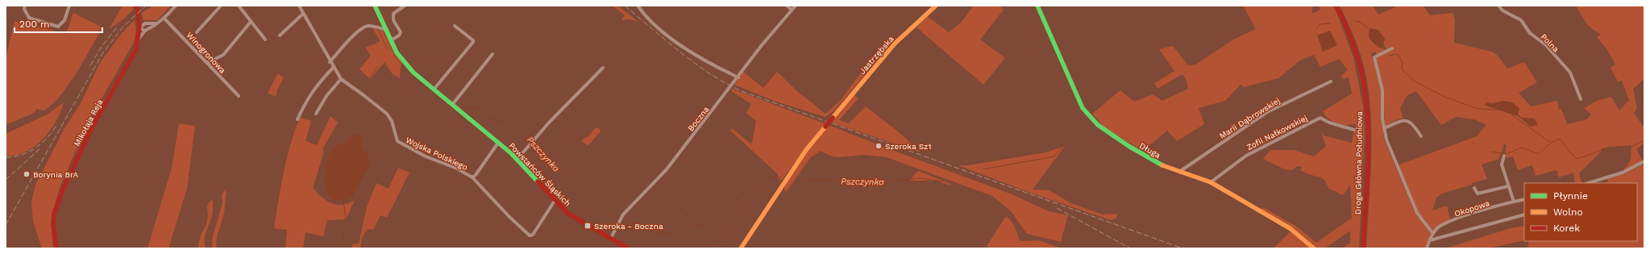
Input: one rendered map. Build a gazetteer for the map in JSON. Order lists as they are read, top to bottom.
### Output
{
  "streets": {
    "street": [
      "Polna",
      "Winogronowa",
      "Jastrzębska",
      "Marii Dąbrowskiej",
      "Boczna",
      "Mikołaja Reja",
      "Zofii Nałkowskiej",
      "Długa",
      "Wojska Polskiego",
      "Droga Główna Południowa",
      "Powstańców Śląskich",
      "Okopowa"
    ]
  },
  "crossings": [
    ["Marii Dąbrowskiej", "Długa"],
    ["Boczna", "Powstańców Śląskich"],
    ["Zofii Nałkowskiej", "Długa"],
    ["Wojska Polskiego", "Powstańców Śląskich"]
  ],
  "water": ["Pszczynka"],
  "places": {
    "other": ["Szeroka Sz1", "Borynia BrA"],
    "transit": ["Szeroka - Boczna"]
  },
  "legend": ["Płynnie", "Wolno", "Korek"],
  "scale_bar": "200 m"
}
